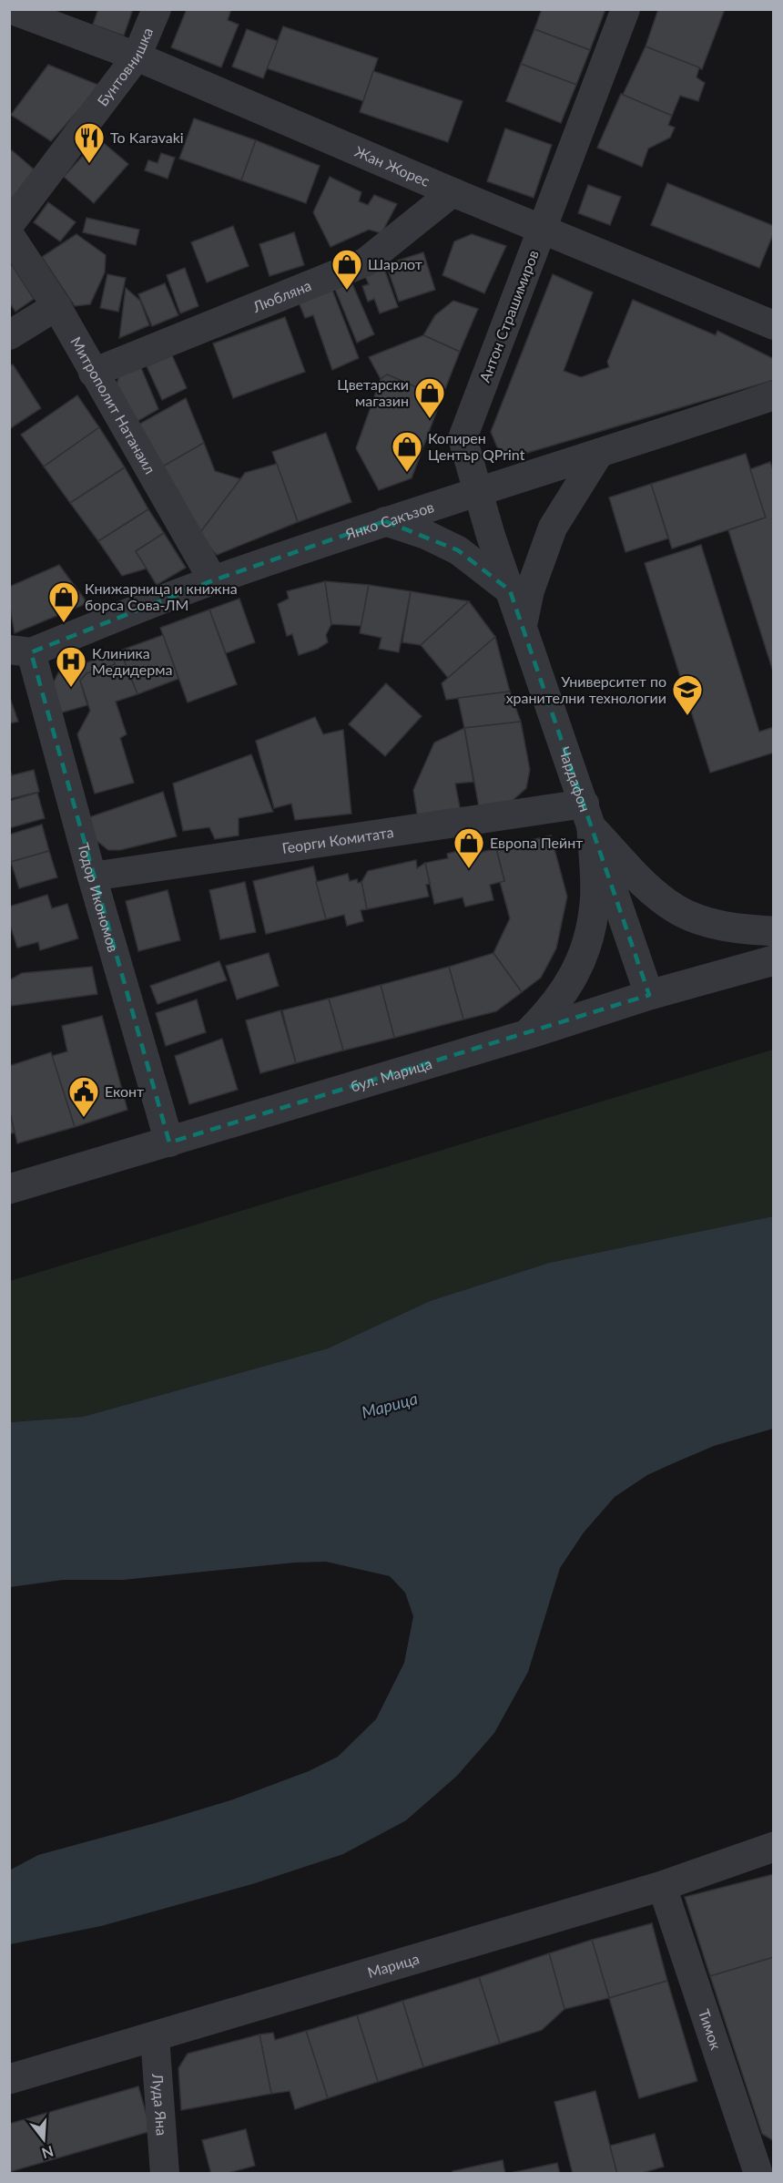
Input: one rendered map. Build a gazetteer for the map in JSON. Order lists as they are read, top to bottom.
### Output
{
  "streets": {
    "street": [
      "Бунтовнишка",
      "Жан Жорес",
      "Любляна",
      "Антон Страшимиров",
      "Митрополит Натанаил",
      "Янко Сакъзов",
      "Чардафон",
      "Георги Комитата",
      "Тодор Икономов",
      "бул. Марица",
      "Марица",
      "Тимок",
      "Луда Яна"
    ]
  },
  "crossings": [
    ["Бунтовнишка", "Жан Жорес"],
    ["Жан Жорес", "Любляна"],
    ["Жан Жорес", "Антон Страшимиров"],
    ["Любляна", "Митрополит Натанаил"],
    ["Антон Страшимиров", "Янко Сакъзов"],
    ["Антон Страшимиров", "Чардафон"],
    ["Митрополит Натанаил", "Янко Сакъзов"],
    ["Янко Сакъзов", "Тодор Икономов"],
    ["Чардафон", "Георги Комитата"],
    ["Чардафон", "бул. Марица"],
    ["Георги Комитата", "Тодор Икономов"],
    ["Тодор Икономов", "бул. Марица"],
    ["Марица", "Тимок"],
    ["Марица", "Луда Яна"]
  ],
  "water": ["Марица"],
  "places": {
    "restaurant": ["To Karavaki"],
    "shop": [
      "Шарлот",
      "Цветарски магазин",
      "Копирен Център QPrint",
      "Книжарница и книжна борса Сова-ЛМ",
      "Европа Пейнт"
    ],
    "hospital": ["Клиника Медидерма"],
    "school or university": ["Университет по хранителни технологии"],
    "public building": ["Еконт"]
  },
  "north": "bottom"
}
